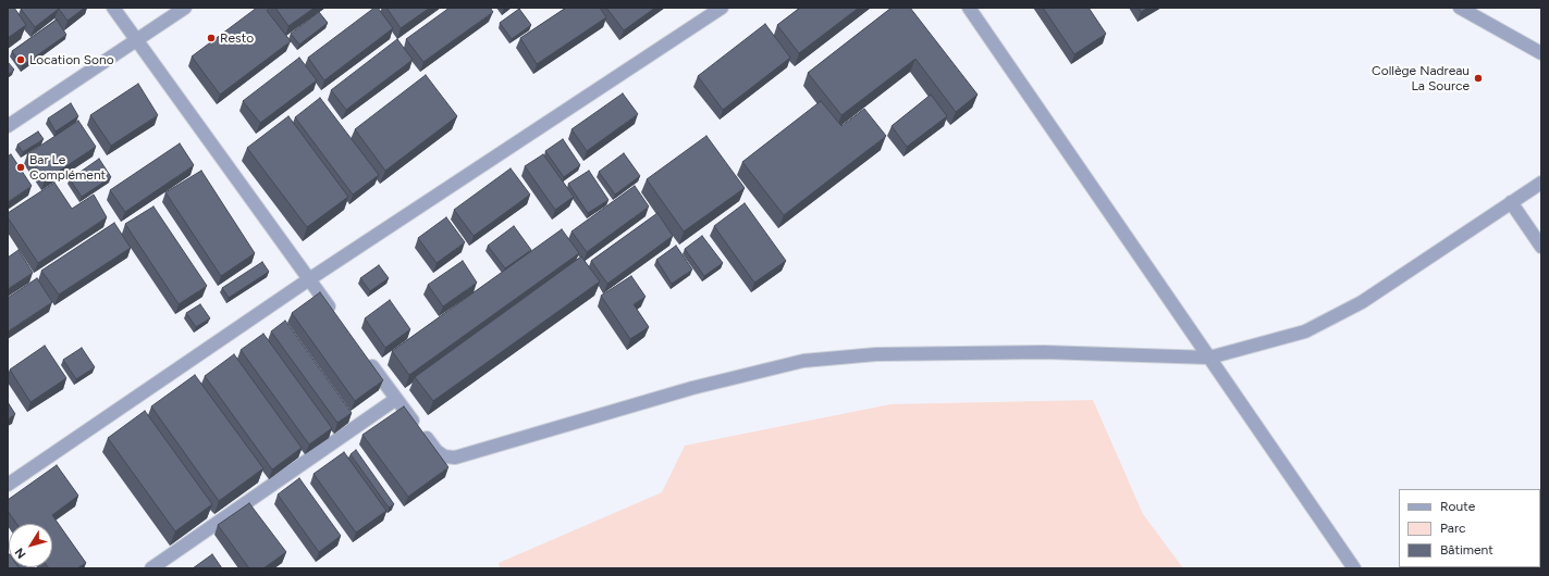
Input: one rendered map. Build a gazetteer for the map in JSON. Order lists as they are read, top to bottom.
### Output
{
  "places": [
    "Resto",
    "Location Sono",
    "Collège Nadreau La Source",
    "Bar Le Complément"
  ],
  "legend": ["Route", "Parc", "Bâtiment"],
  "north": "bottom left"
}
